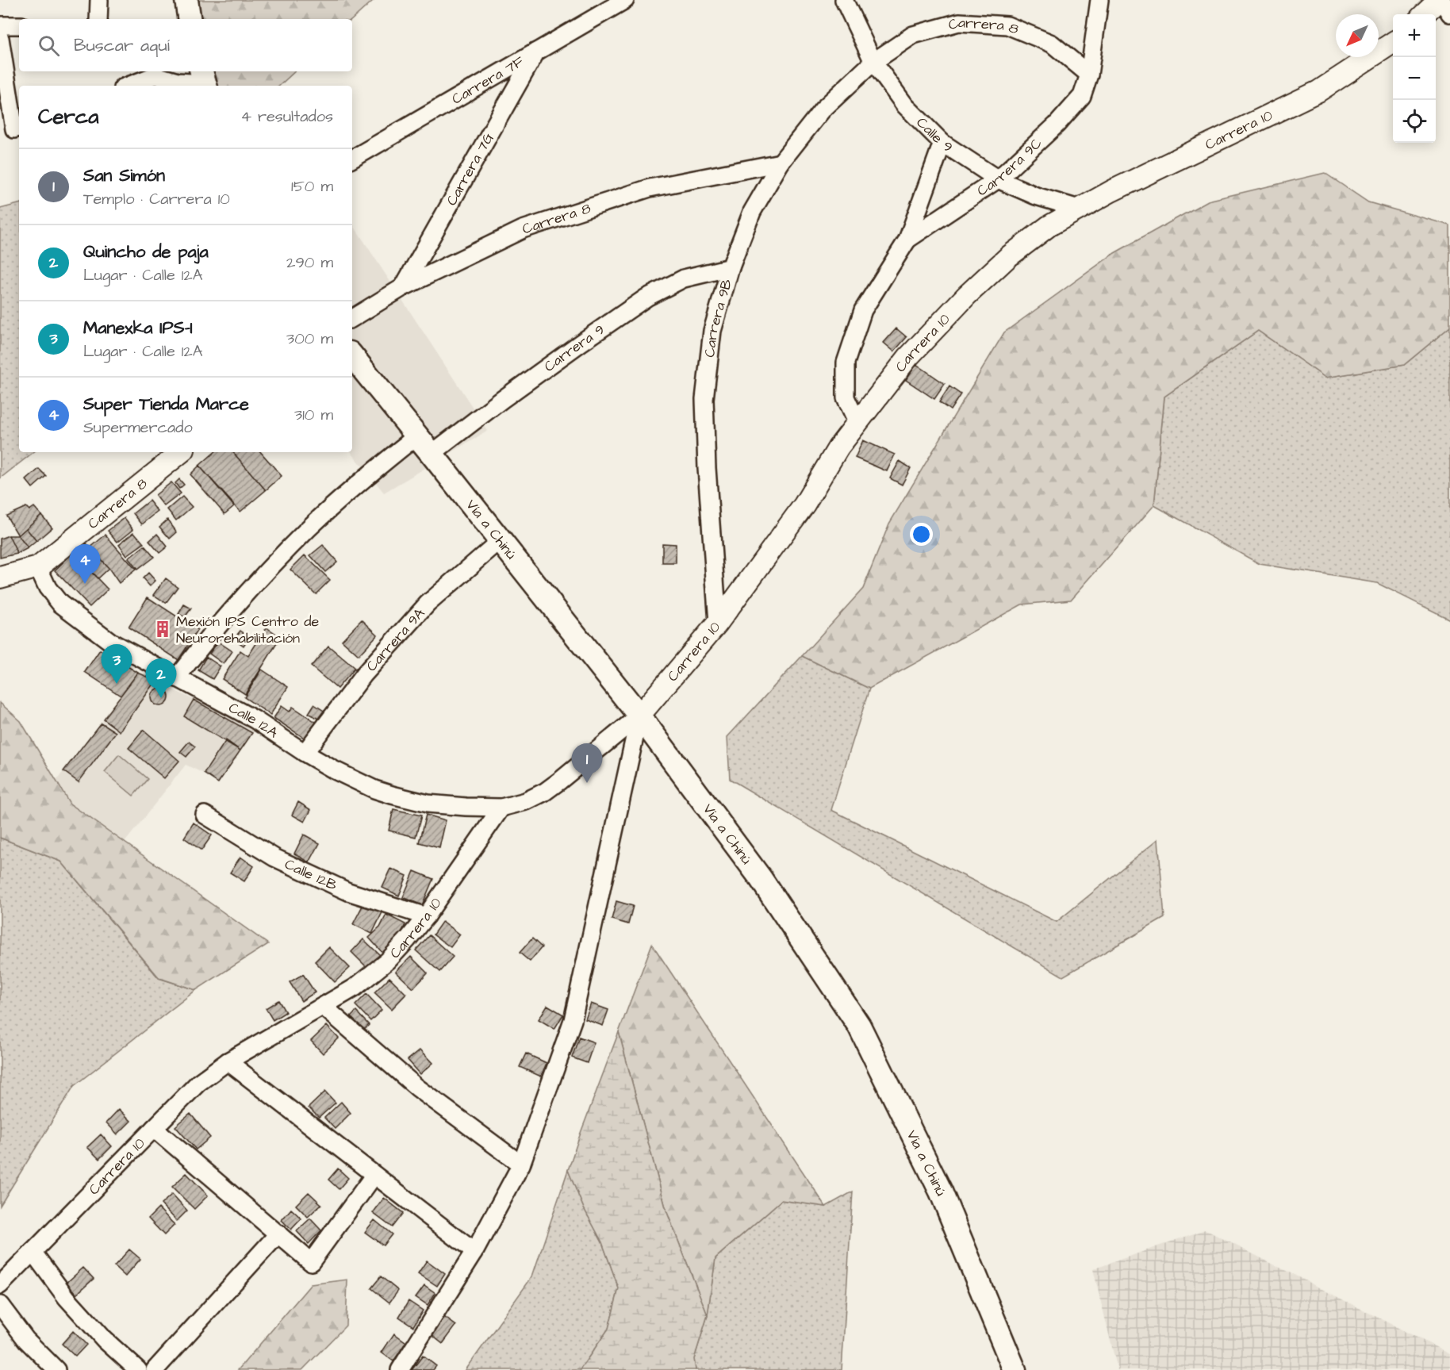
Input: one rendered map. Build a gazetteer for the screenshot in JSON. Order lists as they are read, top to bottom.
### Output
{
  "streets": {
    "main road": ["Vía a Chinú"],
    "street": [
      "Carrera 8",
      "Carrera 7F",
      "Carrera 10",
      "Calle 9",
      "Carrera 9C",
      "Carrera 7G",
      "Carrera 9B",
      "Carrera 9",
      "Carrera 9A",
      "Calle 12A",
      "Calle 12B"
    ]
  },
  "crossings": [
    ["Carrera 8", "Calle 9"],
    ["Carrera 8", "Carrera 9C"],
    ["Carrera 8", "Carrera 7G"],
    ["Carrera 8", "Carrera 9B"],
    ["Carrera 8", "Calle 12A"],
    ["Carrera 7F", "Carrera 7G"],
    ["Carrera 10", "Calle 9"],
    ["Carrera 10", "Carrera 9C"],
    ["Carrera 10", "Carrera 9B"],
    ["Carrera 10", "Vía a Chinú"],
    ["Carrera 10", "Calle 12A"],
    ["Carrera 10", "Calle 12B"],
    ["Calle 9", "Carrera 9C"],
    ["Calle 9", "Carrera 9B"],
    ["Carrera 9B", "Carrera 9"],
    ["Carrera 9", "Vía a Chinú"],
    ["Vía a Chinú", "Carrera 9A"],
    ["Carrera 9A", "Calle 12A"]
  ],
  "places": {
    "building": ["Mexión IPS Centro de Neurorehabilitación"]
  },
  "north": "bottom left",
  "page": {
    "map_buttons": ["+", "−"],
    "search": "Buscar aquí",
    "heading": ["Cerca", "4 resultados"],
    "list": [
      {
        "mark": "1",
        "name": "San Simón",
        "note": "Templo · Carrera 10",
        "value": "150 m"
      },
      {
        "mark": "2",
        "name": "Quincho de paja",
        "note": "Lugar · Calle 12A",
        "value": "290 m"
      },
      {
        "mark": "3",
        "name": "Manexka IPS-I",
        "note": "Lugar · Calle 12A",
        "value": "300 m"
      },
      {
        "mark": "4",
        "name": "Super Tienda Marce",
        "note": "Supermercado",
        "value": "310 m"
      }
    ],
    "pins": [
      "4",
      "3",
      "2",
      "1"
    ]
  }
}
